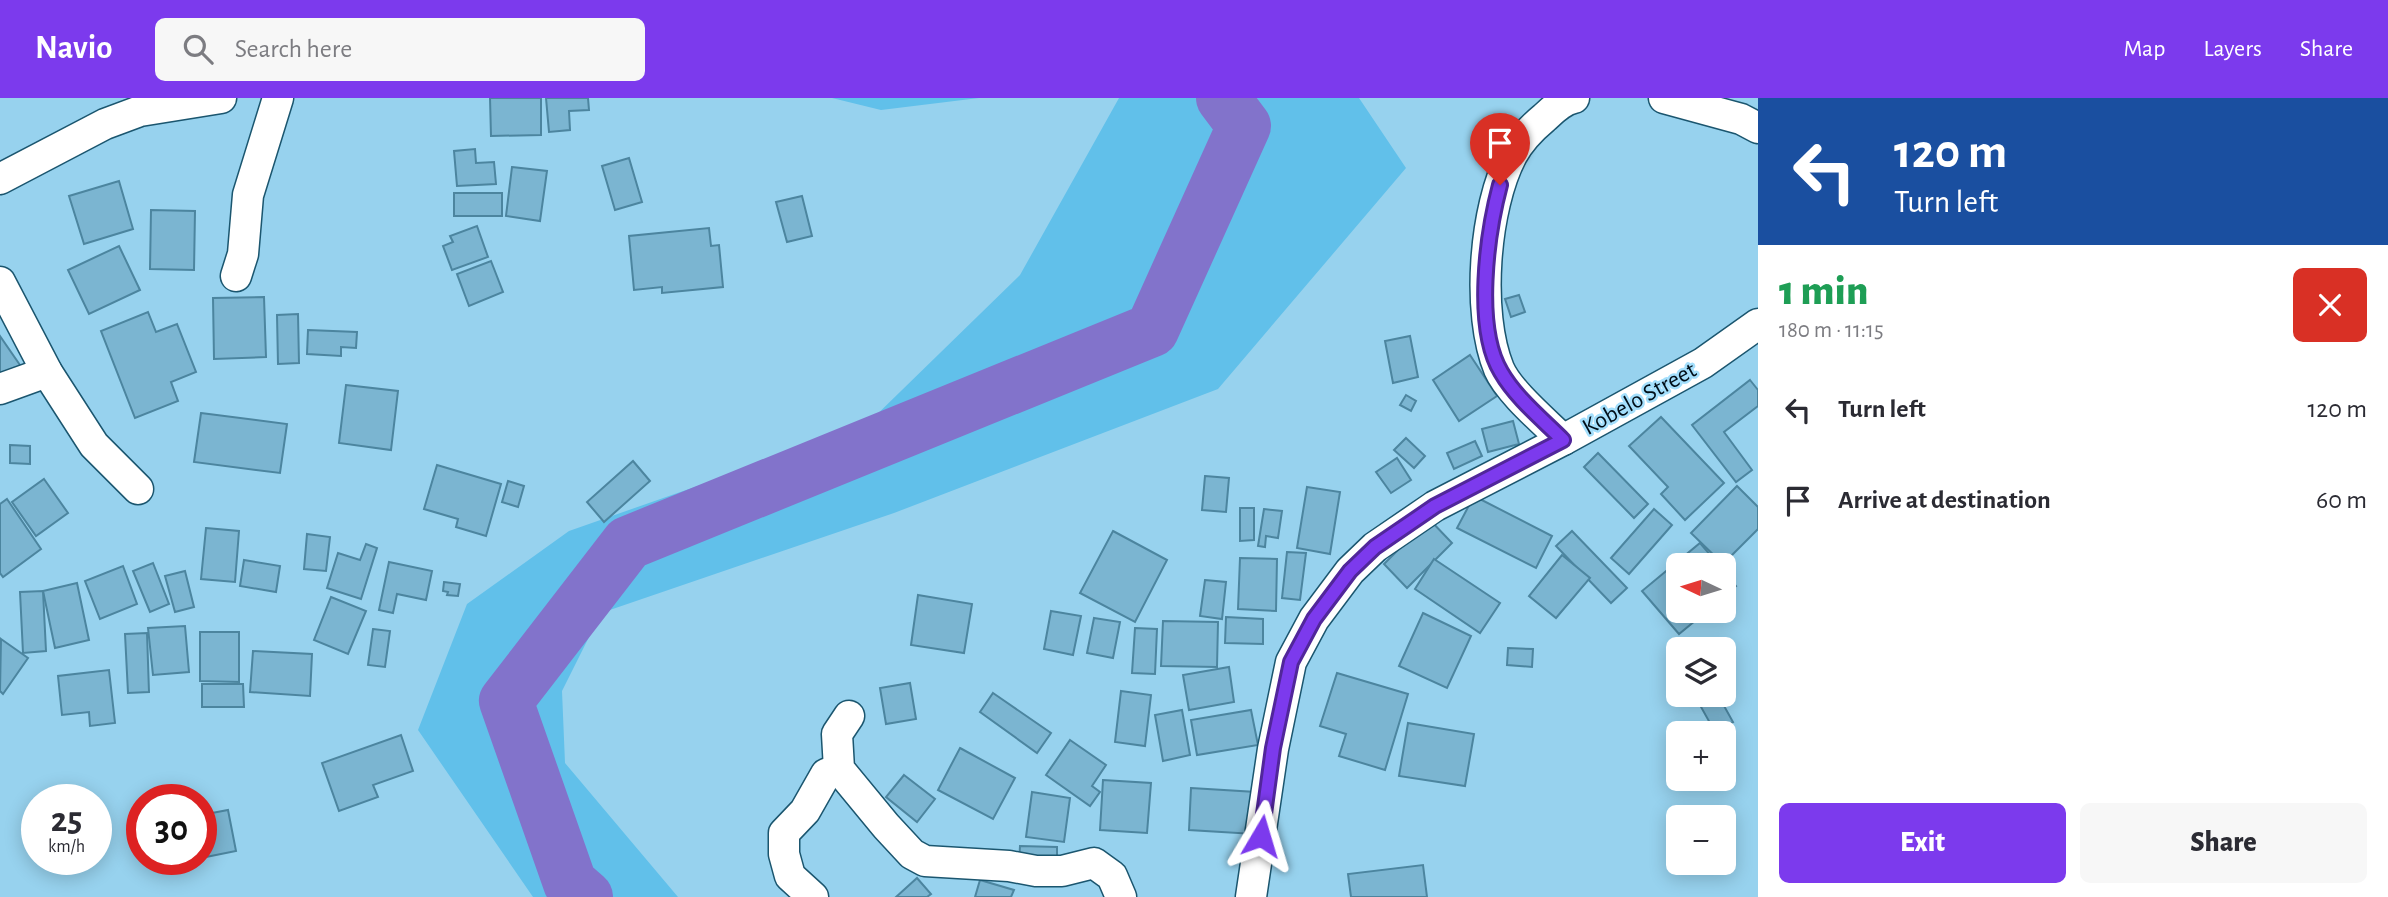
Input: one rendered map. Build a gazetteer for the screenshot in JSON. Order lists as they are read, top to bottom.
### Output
{
  "streets": {
    "street": ["Kobelo Street"]
  },
  "north": "left",
  "page": {
    "header": "Navio",
    "search": "Search here",
    "nav": ["Map", "Layers", "Share"],
    "turn": ["120 m", "Turn left"],
    "heading": ["1 min", "180 m · 11:15"],
    "list": [
      {
        "name": "Turn left",
        "value": "120 m"
      },
      {
        "name": "Arrive at destination",
        "value": "60 m"
      }
    ],
    "map_buttons": ["+", "−"],
    "speed": "25 km/h",
    "limit": "30",
    "buttons": ["Exit", "Share"]
  }
}
